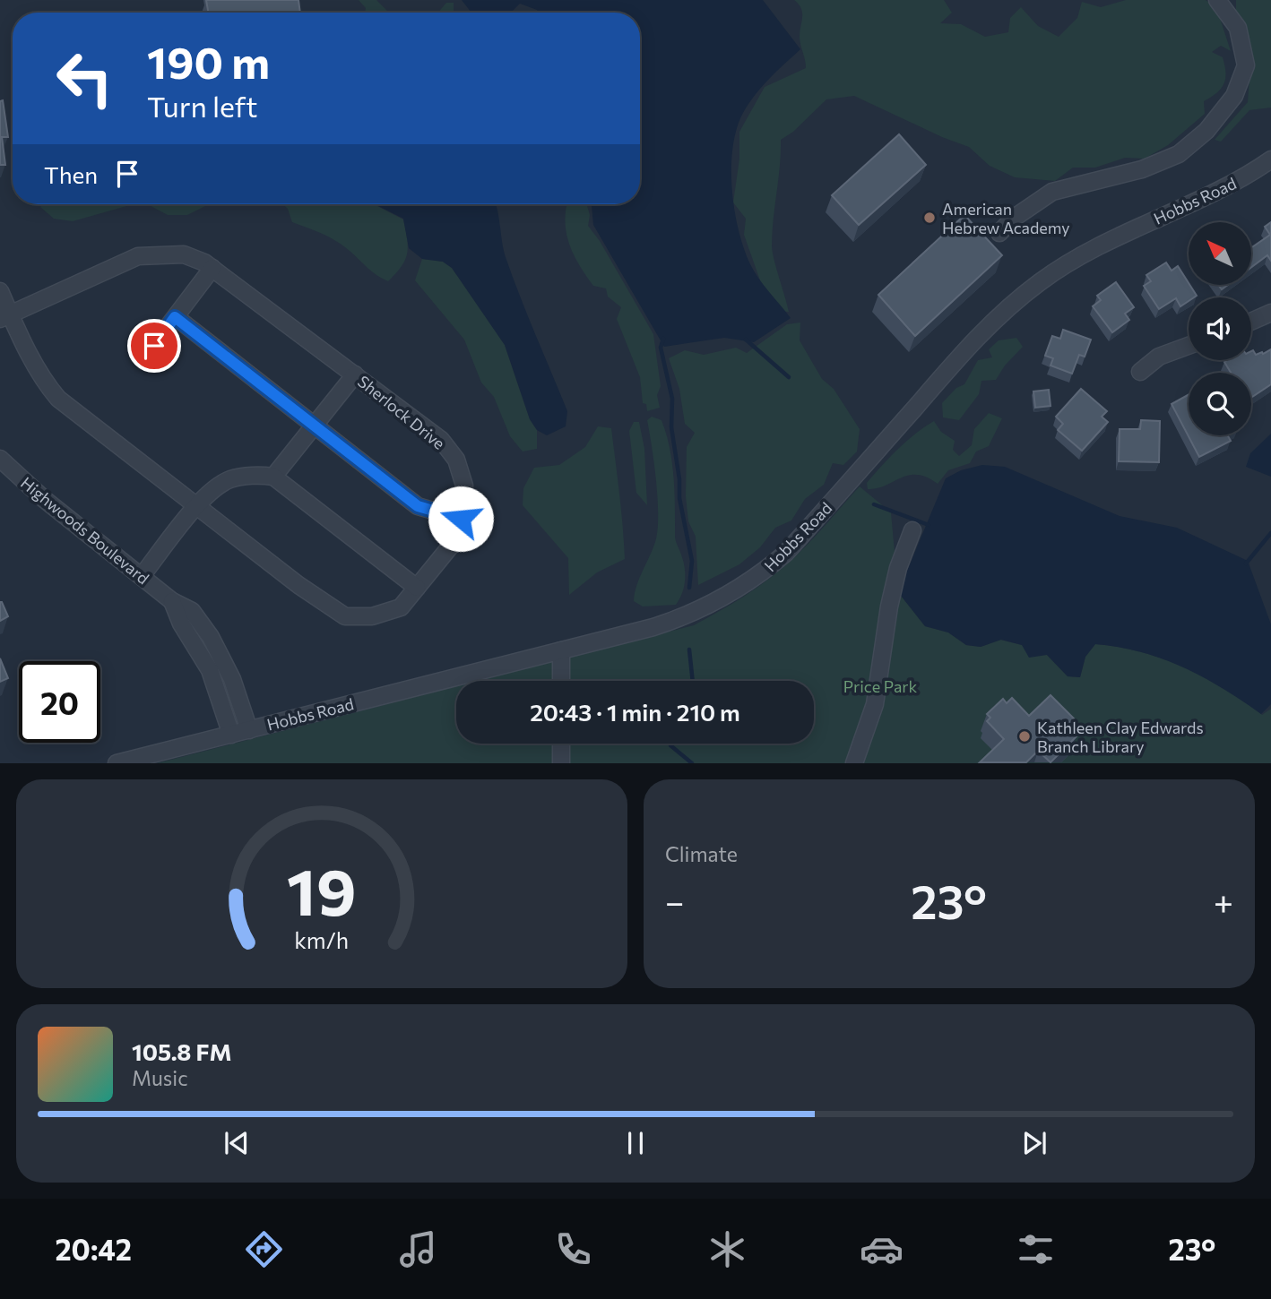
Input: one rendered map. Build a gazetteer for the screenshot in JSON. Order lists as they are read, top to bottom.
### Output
{
  "streets": {
    "street": ["Hobbs Road", "Sherlock Drive", "Highwoods Boulevard"]
  },
  "crossings": [
    ["Hobbs Road", "Highwoods Boulevard"]
  ],
  "parks": ["Price Park"],
  "places": ["American Hebrew Academy", "Kathleen Clay Edwards Branch Library"],
  "north": "top left",
  "page": {
    "turn": ["190 m", "Turn left"],
    "then": "Then",
    "limit": "20",
    "trip": "20:43 · 1 min · 210 m",
    "tile": "Climate",
    "heat": ["−", "23°", "+"],
    "song": ["105.8 FM", "Music"],
    "tabs": ["20:42", "23°"],
    "gauge": ["19", "km/h"]
  }
}
